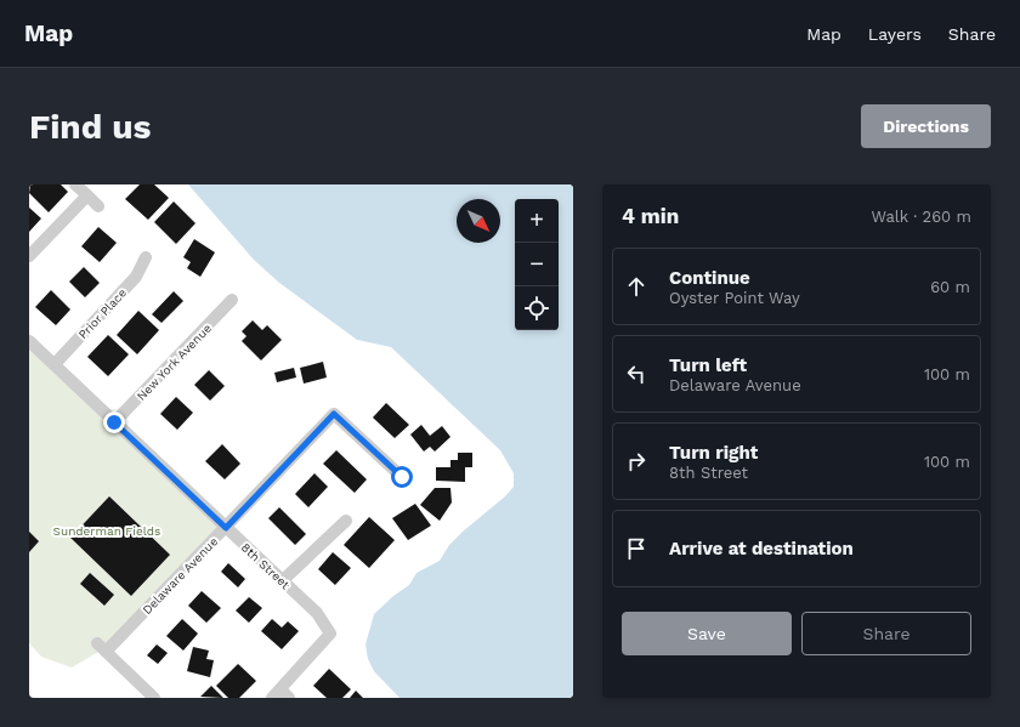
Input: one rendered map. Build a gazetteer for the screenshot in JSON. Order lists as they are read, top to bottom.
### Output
{
  "streets": {
    "street": [
      "Prior Place",
      "New York Avenue",
      "8th Street",
      "Delaware Avenue"
    ]
  },
  "crossings": [
    ["Prior Place", "8th Street"],
    ["New York Avenue", "8th Street"],
    ["8th Street", "Delaware Avenue"]
  ],
  "parks": ["Sunderman Fields"],
  "north": "bottom right",
  "page": {
    "header": "Map",
    "nav": ["Map", "Layers", "Share"],
    "buttons": [
      "Directions",
      ["Save", "Share"]
    ],
    "title": "Find us",
    "heading": ["4 min", "Walk · 260 m"],
    "map_buttons": ["+", "−"],
    "list": [
      ["Continue", "Oyster Point Way", "60 m"],
      ["Turn left", "Delaware Avenue", "100 m"],
      ["Turn right", "8th Street", "100 m"],
      "Arrive at destination"
    ]
  }
}
